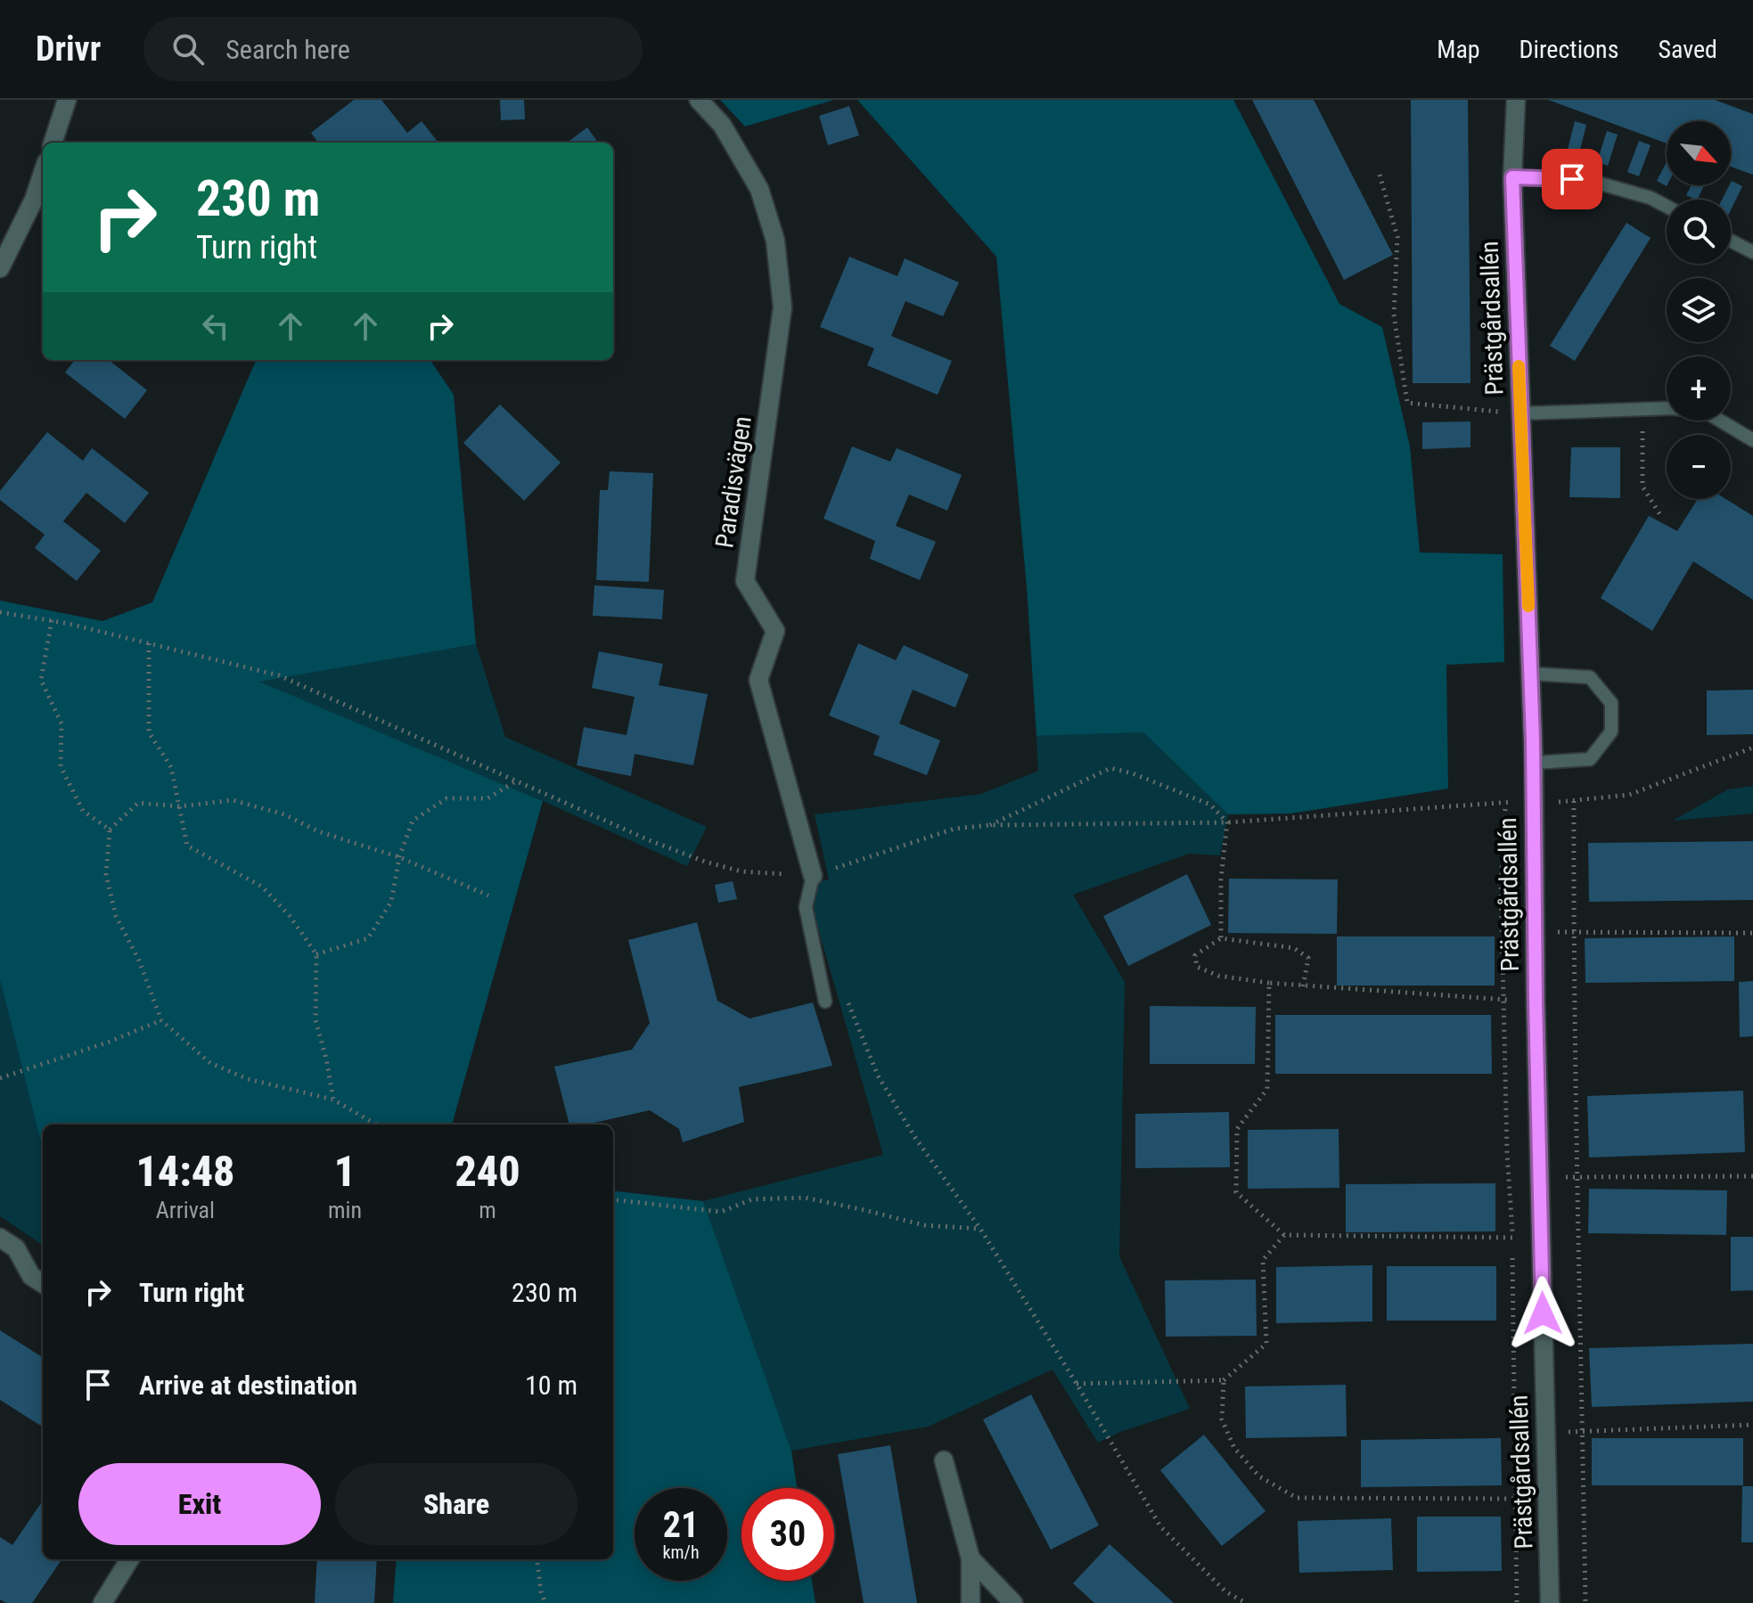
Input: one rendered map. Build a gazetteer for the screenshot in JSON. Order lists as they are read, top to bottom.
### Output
{
  "streets": {
    "street": ["Prästgårdsallén", "Paradisvägen"]
  },
  "north": "bottom right",
  "page": {
    "header": "Drivr",
    "search": "Search here",
    "nav": ["Map", "Directions", "Saved"],
    "map_buttons": ["+", "−"],
    "turn": ["230 m", "Turn right"],
    "eta": [
      "14:48",
      "Arrival",
      "1",
      "min",
      "240",
      "m"
    ],
    "list": [
      {
        "name": "Turn right",
        "value": "230 m"
      },
      {
        "name": "Arrive at destination",
        "value": "10 m"
      }
    ],
    "buttons": ["Exit", "Share"],
    "speed": "21 km/h",
    "limit": "30"
  }
}
